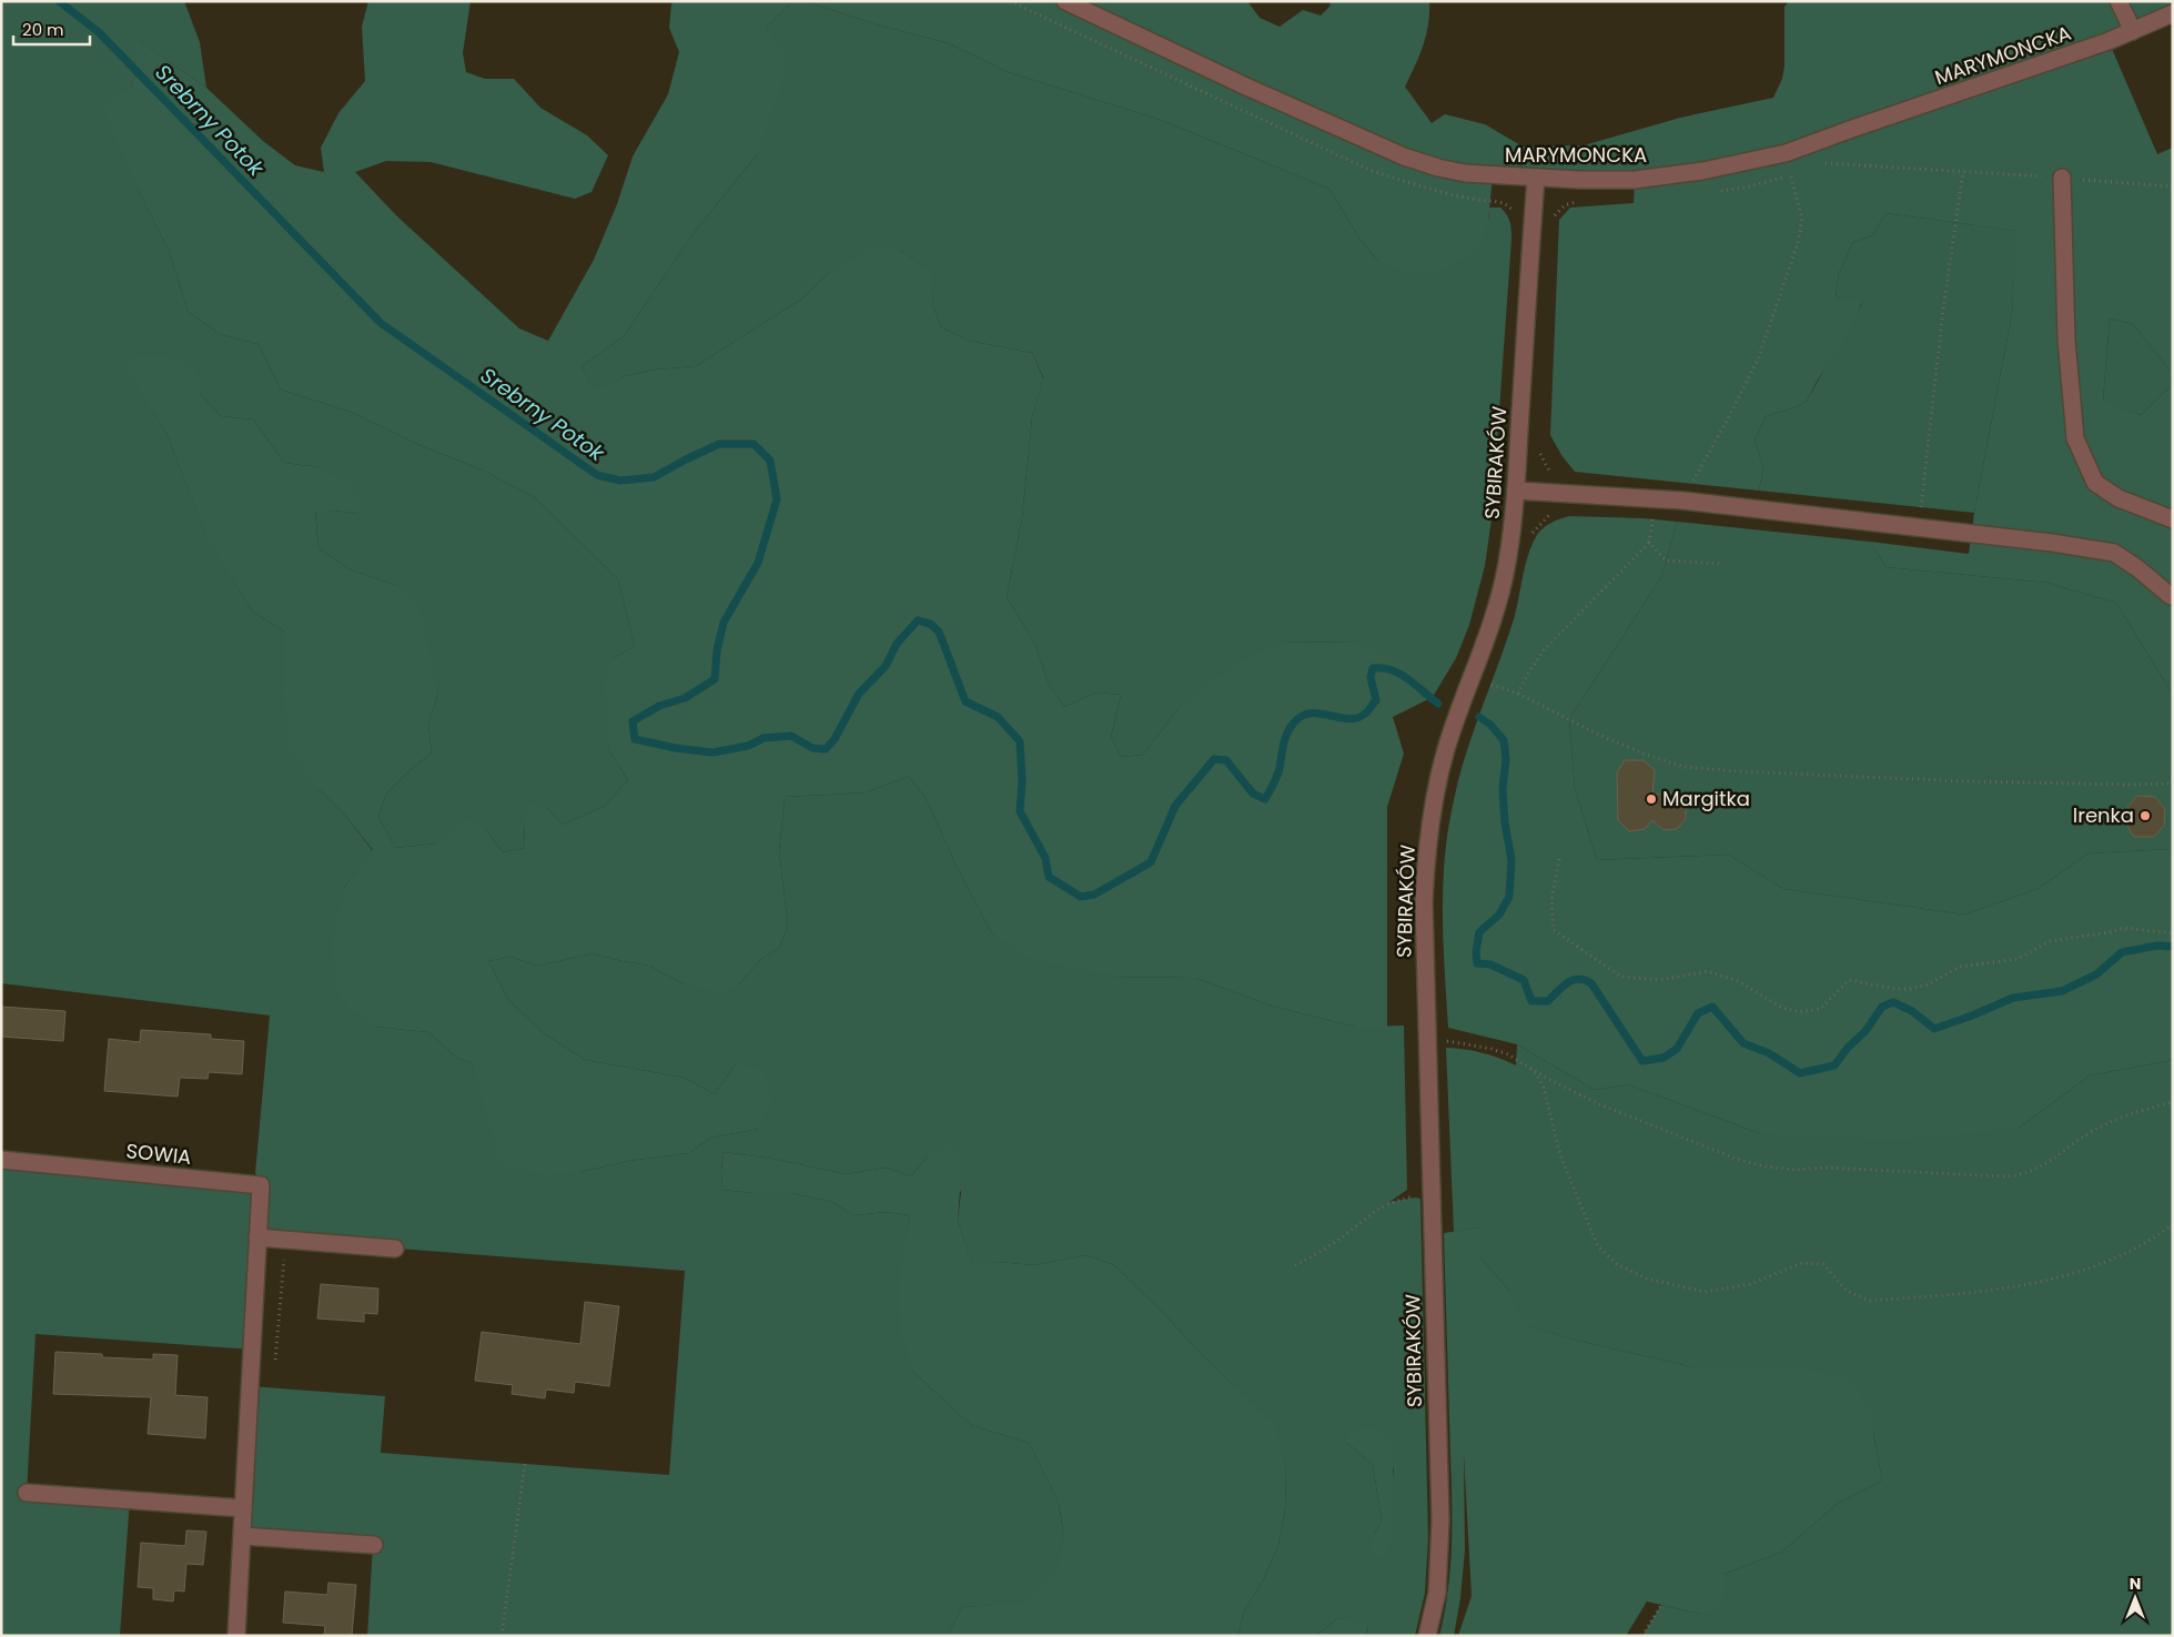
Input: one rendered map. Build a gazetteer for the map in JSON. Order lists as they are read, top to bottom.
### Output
{
  "streets": {
    "street": ["MARYMONCKA", "SYBIRAKÓW", "SOWIA"]
  },
  "crossings": [
    ["MARYMONCKA", "SYBIRAKÓW"]
  ],
  "water": ["Srebrny Potok"],
  "places": ["Margitka", "Irenka"],
  "scale_bar": "20 m",
  "north": "top"
}
